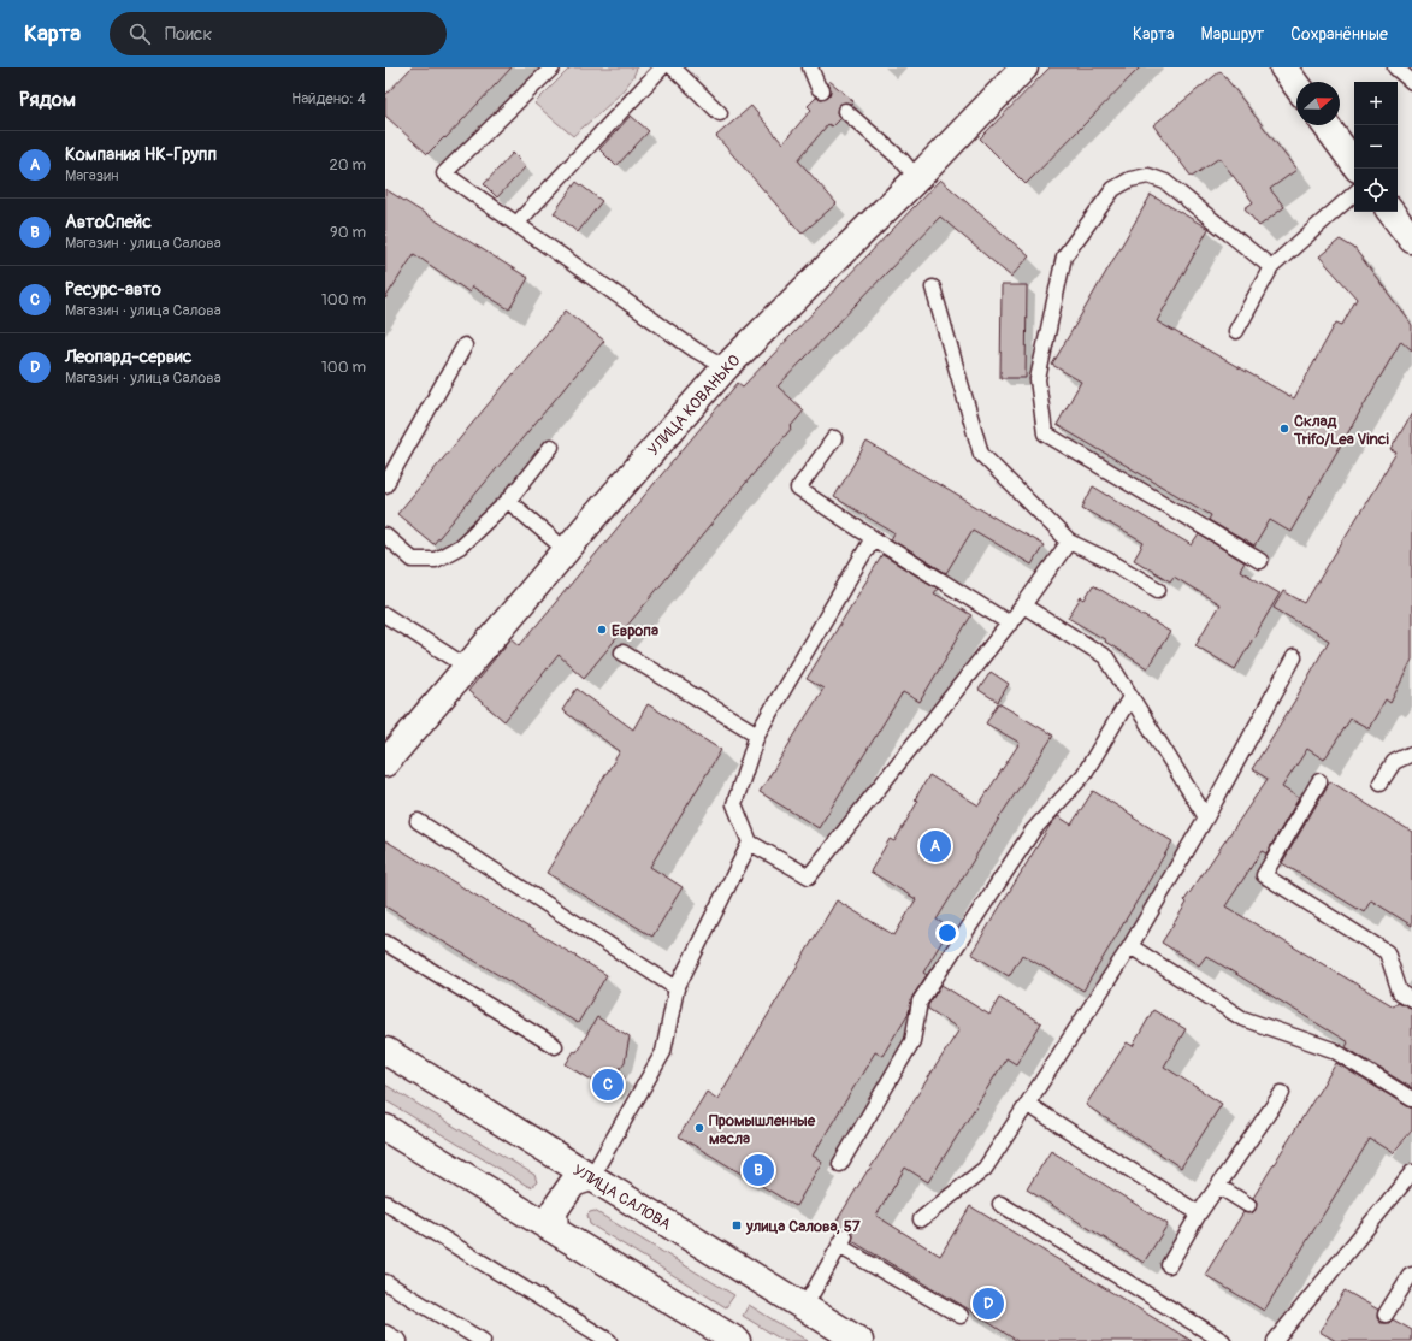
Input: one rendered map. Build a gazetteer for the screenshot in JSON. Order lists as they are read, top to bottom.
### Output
{
  "streets": {
    "street": ["УЛИЦА КОВАНЬКО", "УЛИЦА САЛОВА"]
  },
  "places": {
    "other": ["Склад Trifo/Lea Vinci", "Европа", "Промышленные масла"],
    "transit": ["улица Салова, 57"]
  },
  "north": "right",
  "page": {
    "header": "Карта",
    "search": "Поиск",
    "nav": ["Карта", "Маршрут", "Сохранённые"],
    "heading": ["Рядом", "Найдено: 4"],
    "map_buttons": ["+", "−"],
    "list": [
      {
        "mark": "A",
        "name": "Компания НК-Групп",
        "note": "Магазин",
        "value": "20 m"
      },
      {
        "mark": "B",
        "name": "АвтоСпейс",
        "note": "Магазин · улица Салова",
        "value": "90 m"
      },
      {
        "mark": "C",
        "name": "Ресурс-авто",
        "note": "Магазин · улица Салова",
        "value": "100 m"
      },
      {
        "mark": "D",
        "name": "Леопард-сервис",
        "note": "Магазин · улица Салова",
        "value": "100 m"
      }
    ],
    "pins": [
      "A",
      "C",
      "B",
      "D"
    ]
  }
}
